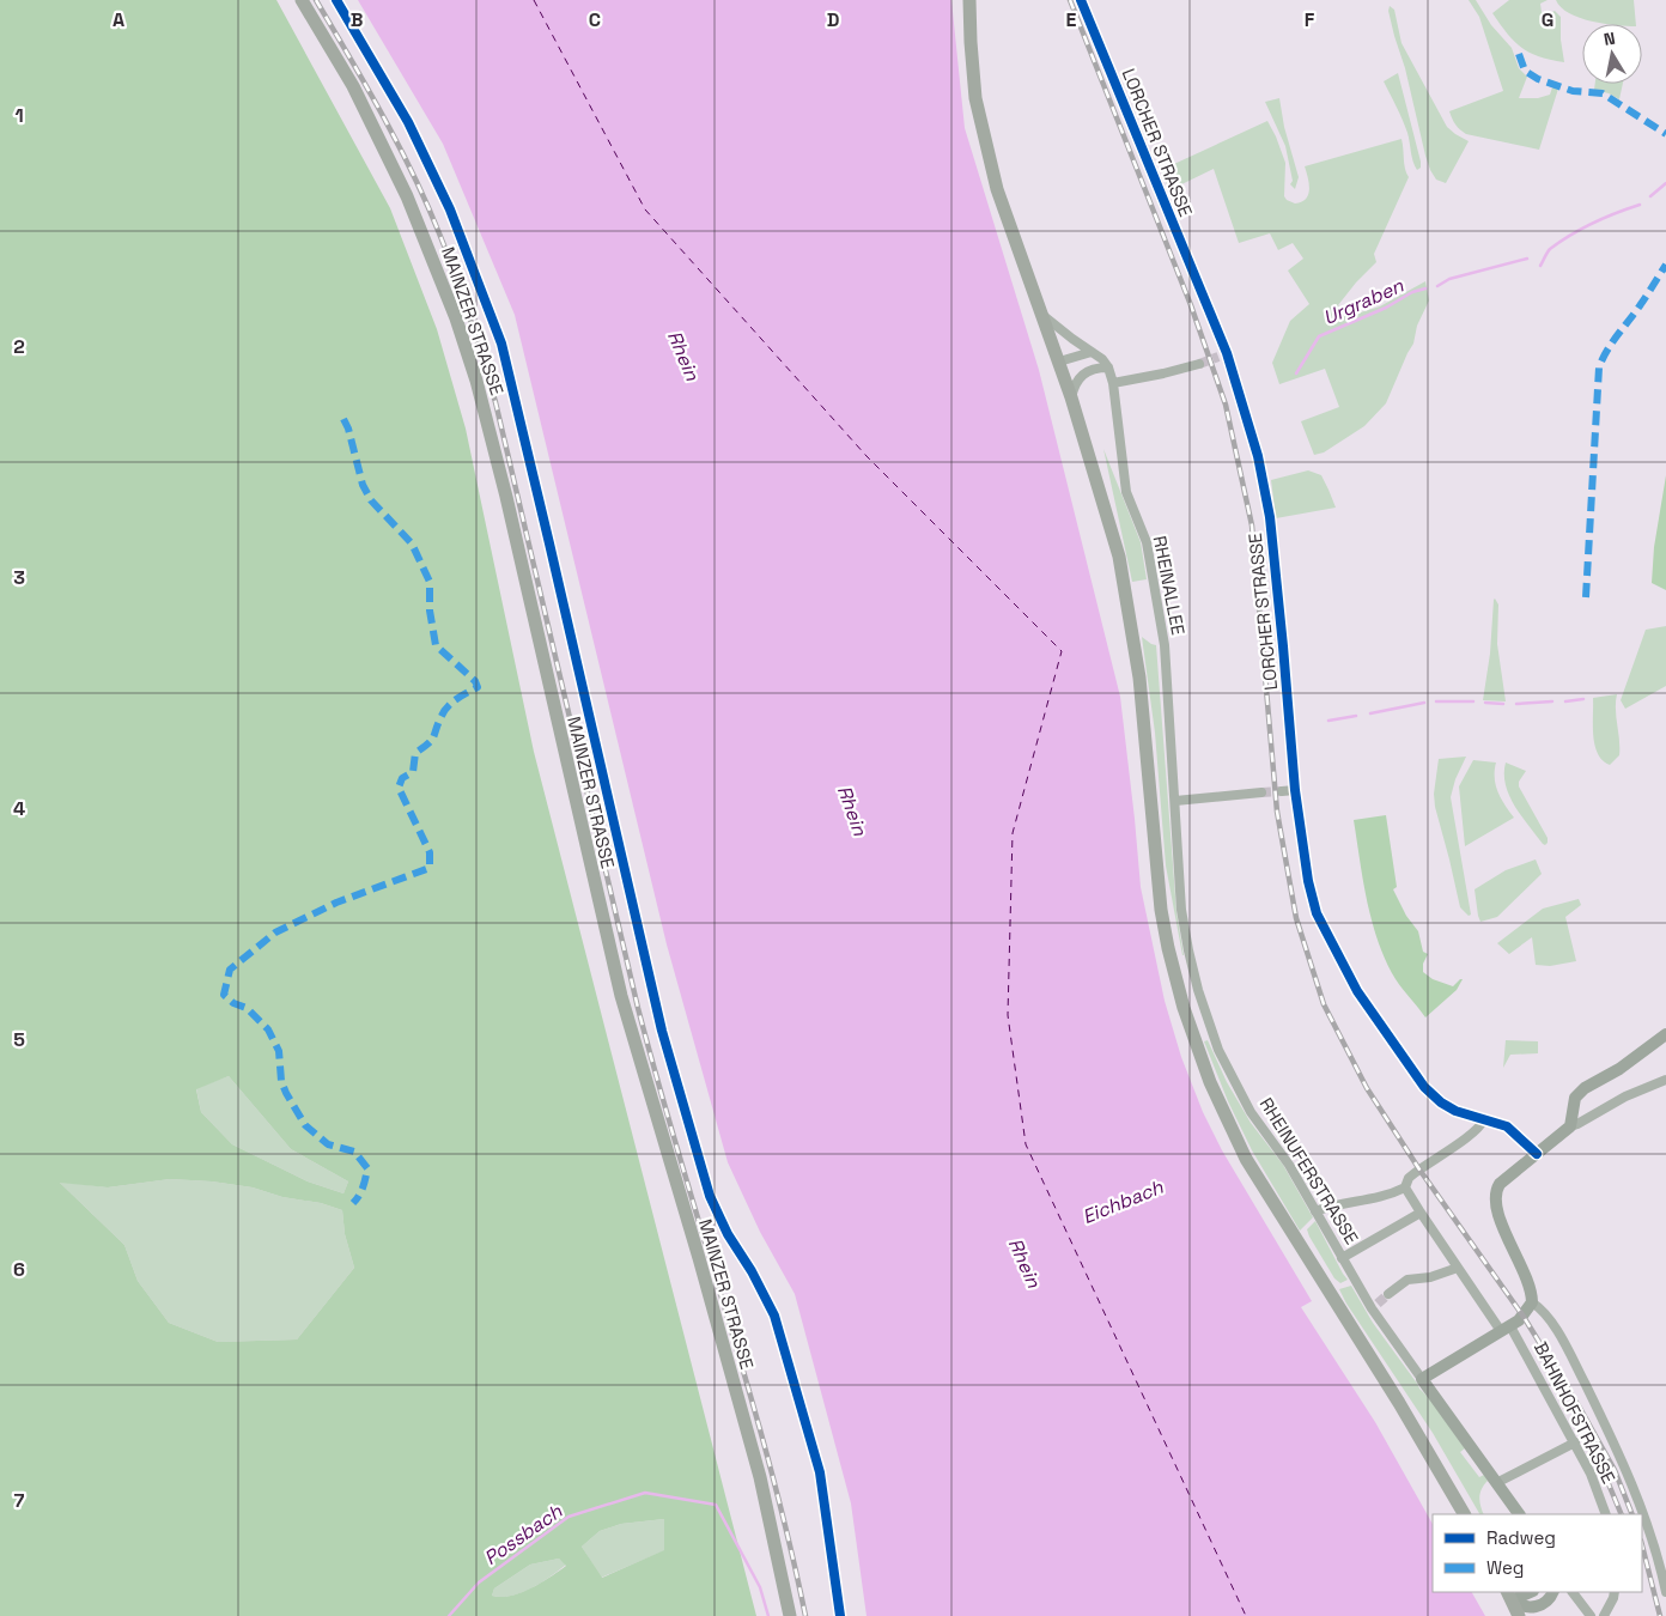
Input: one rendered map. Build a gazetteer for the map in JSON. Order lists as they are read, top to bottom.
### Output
{
  "streets": {
    "main road": ["MAINZER STRASSE", "RHEINUFERSTRASSE"],
    "street": ["LORCHER STRASSE", "RHEINALLEE", "BAHNHOFSTRASSE"]
  },
  "crossings": [
    ["RHEINALLEE", "RHEINUFERSTRASSE"]
  ],
  "water": [
    "Urgraben",
    "Rhein",
    "Eichbach",
    "Possbach"
  ],
  "legend": ["Radweg", "Weg"],
  "north": "top",
  "grid": {
    "columns": [
      "A",
      "B",
      "C",
      "D",
      "E",
      "F",
      "G"
    ],
    "rows": [
      "1",
      "2",
      "3",
      "4",
      "5",
      "6",
      "7"
    ]
  }
}
